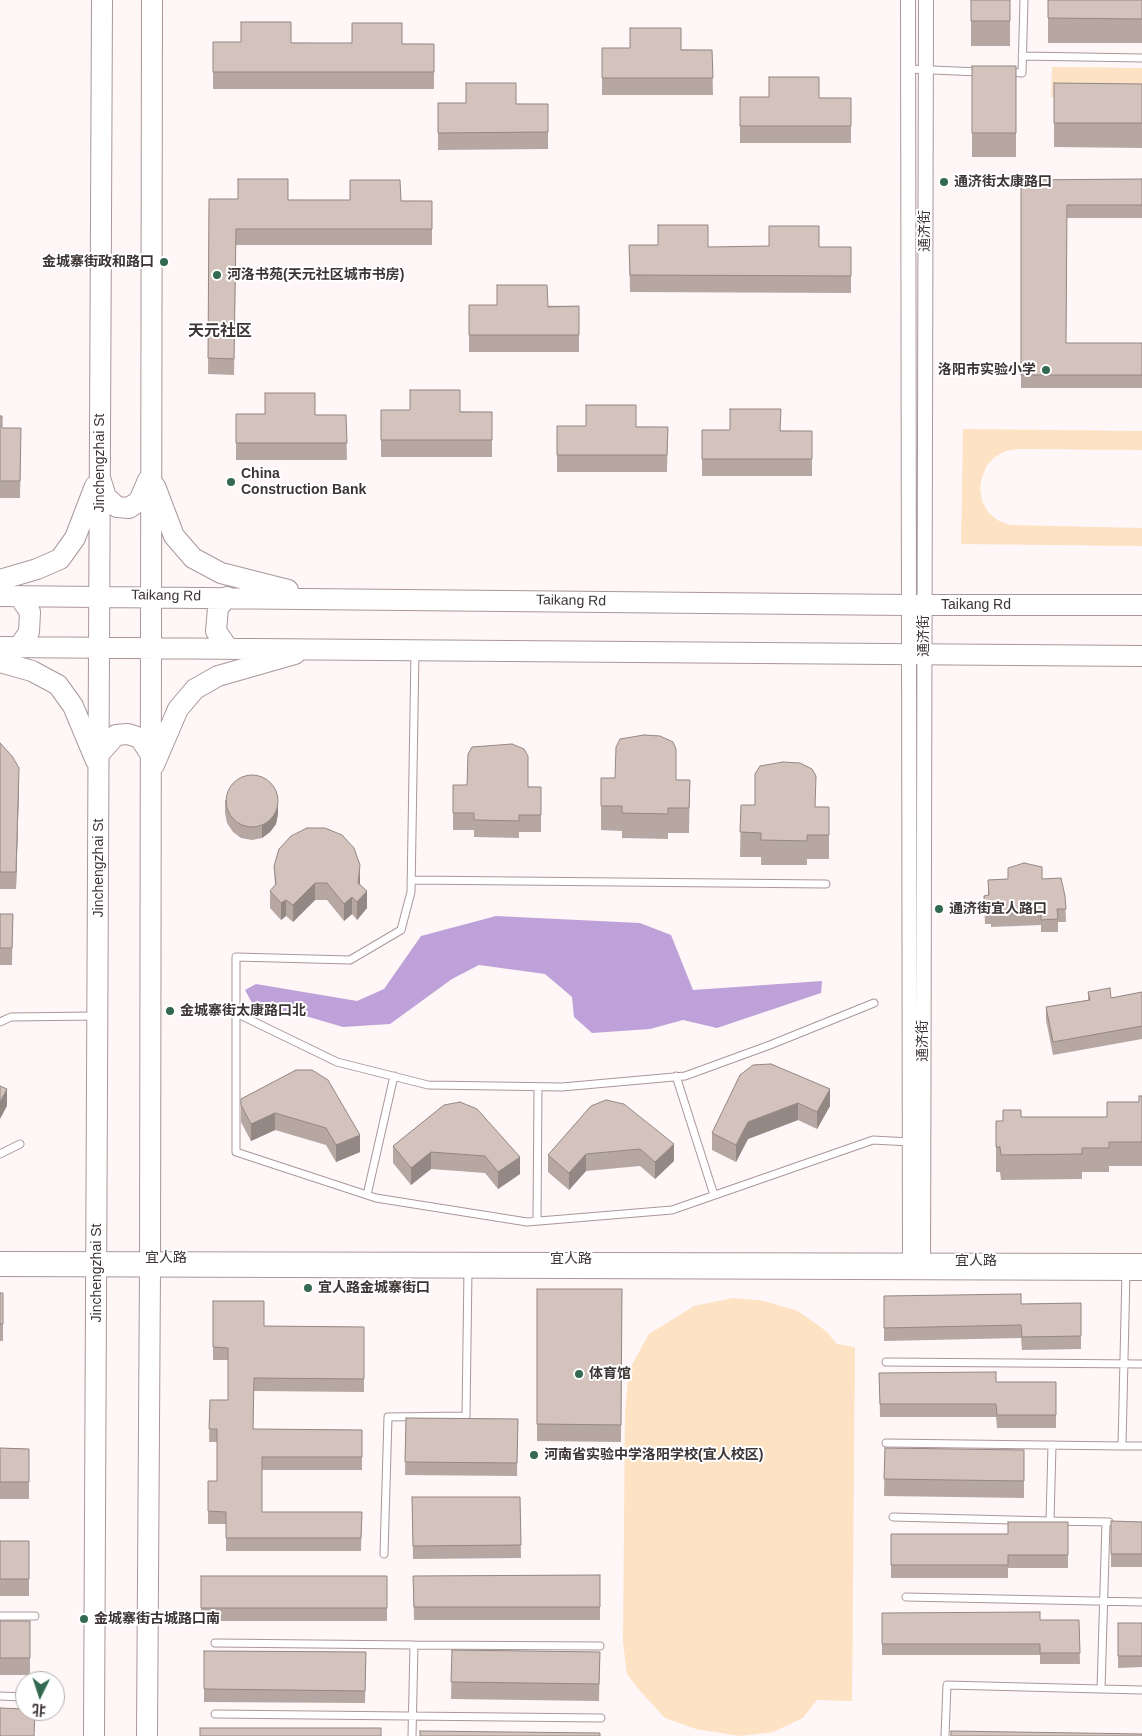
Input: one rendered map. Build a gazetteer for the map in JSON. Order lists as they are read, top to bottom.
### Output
{
  "streets": {
    "main road": ["Jinchengzhai St", "Taikang Rd"],
    "street": ["通济街", "宜人路"]
  },
  "crossings": [
    ["通济街", "Taikang Rd"],
    ["通济街", "宜人路"],
    ["Jinchengzhai St", "Taikang Rd"],
    ["Jinchengzhai St", "宜人路"]
  ],
  "districts": ["天元社区"],
  "places": [
    "通济街太康路口",
    "金城寨街政和路口",
    "河洛书苑(天元社区城市书房)",
    "洛阳市实验小学",
    "China Construction Bank",
    "通济街宜人路口",
    "金城寨街太康路口北",
    "宜人路金城寨街口",
    "体育馆",
    "河南省实验中学洛阳学校(宜人校区)",
    "金城寨街古城路口南"
  ],
  "north": "bottom"
}
